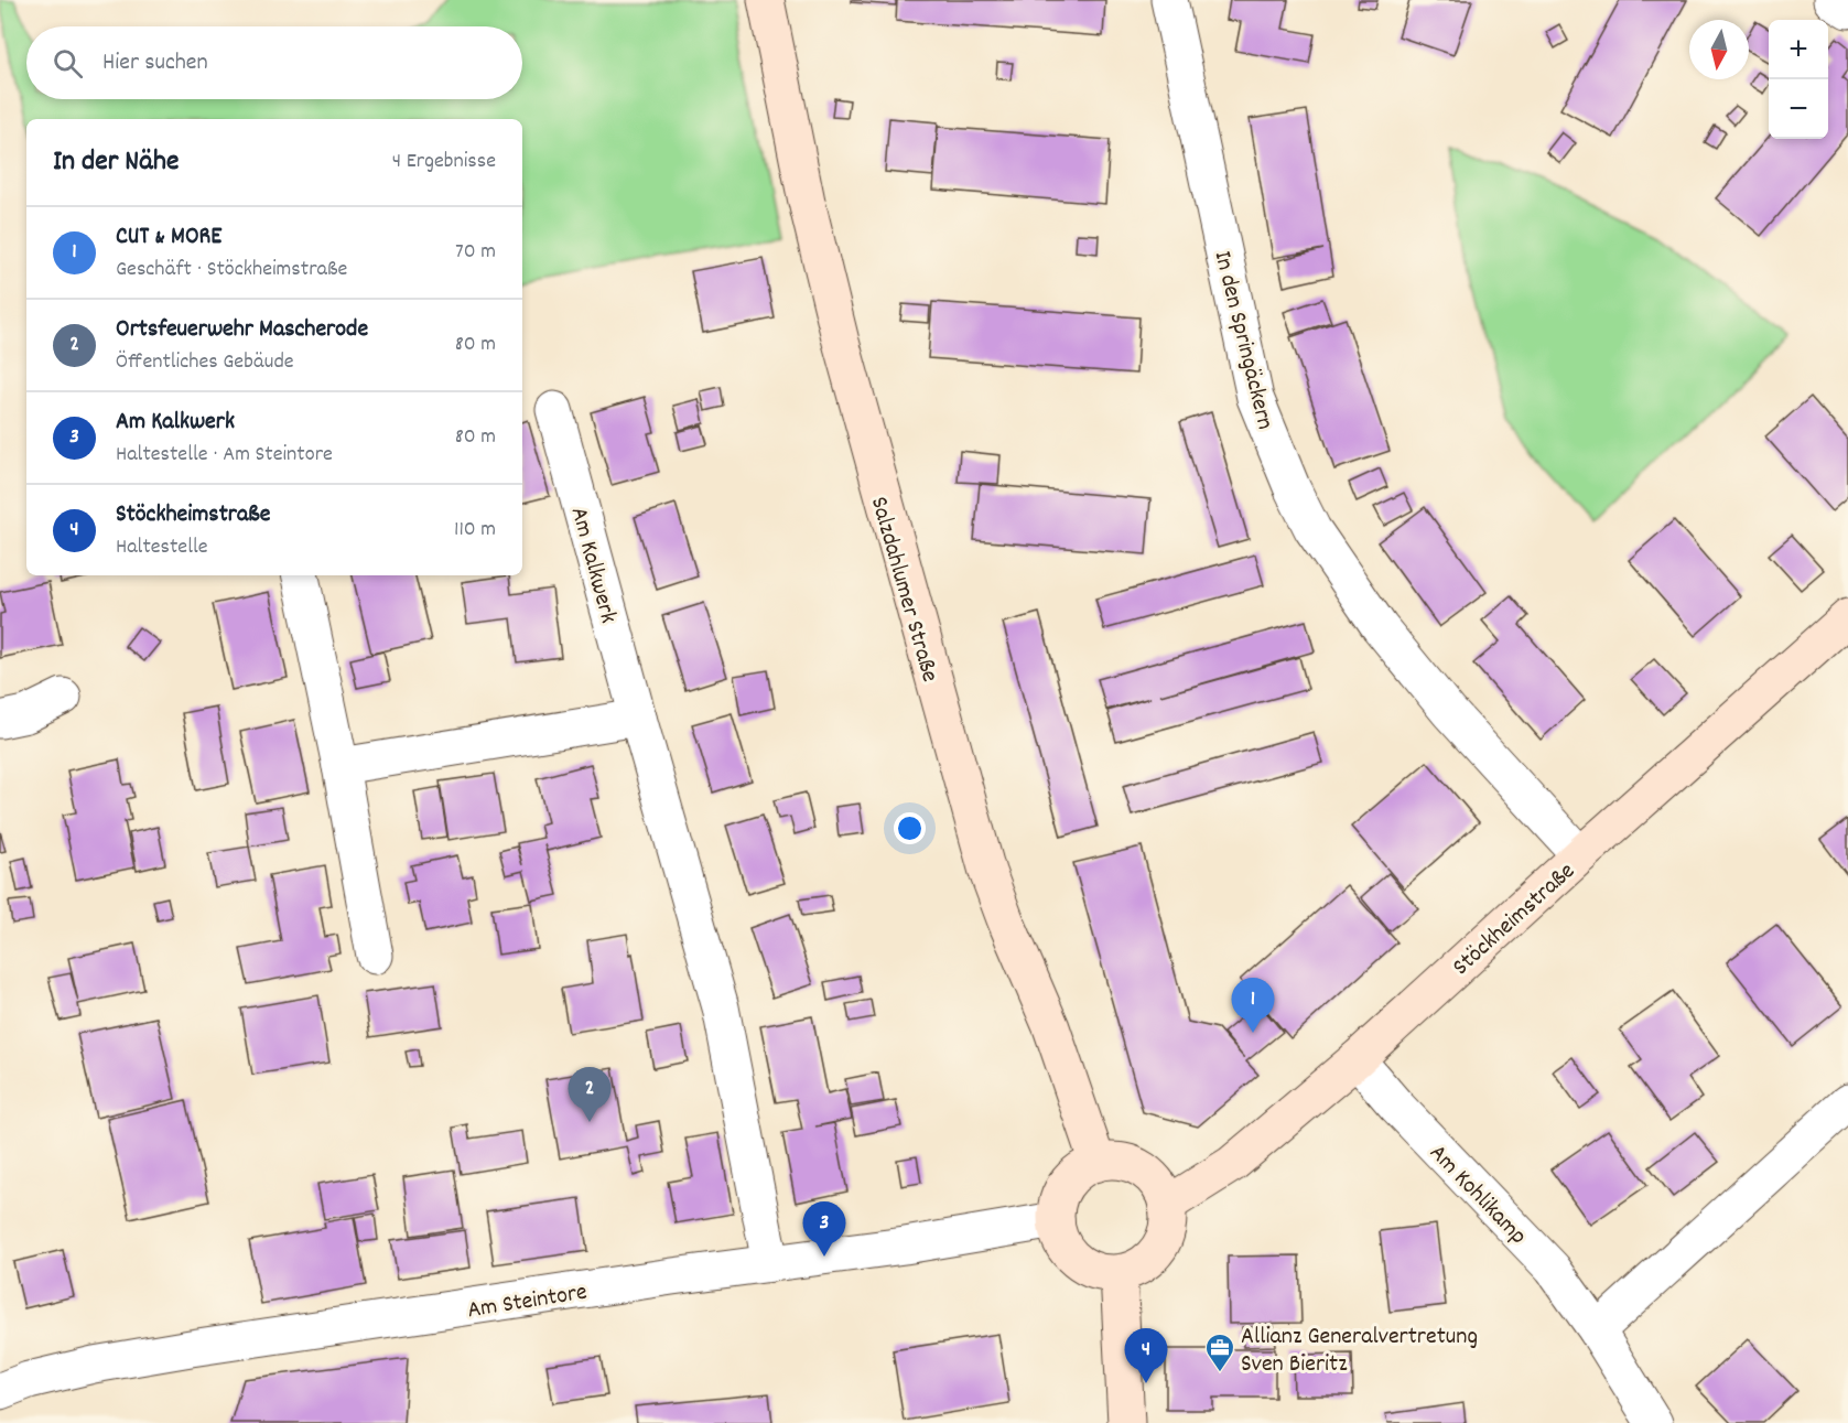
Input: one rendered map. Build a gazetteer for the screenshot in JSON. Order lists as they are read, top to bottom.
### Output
{
  "streets": {
    "main road": ["Salzdahlumer Straße", "Stöckheimstraße"],
    "street": [
      "In den Springäckern",
      "Am Kalkwerk",
      "Am Kohlikamp",
      "Am Steintore"
    ]
  },
  "crossings": [
    ["In den Springäckern", "Stöckheimstraße"],
    ["Am Kalkwerk", "Am Steintore"],
    ["Salzdahlumer Straße", "Stöckheimstraße"],
    ["Salzdahlumer Straße", "Am Steintore"],
    ["Stöckheimstraße", "Am Kohlikamp"],
    ["Stöckheimstraße", "Am Steintore"]
  ],
  "places": {
    "office": ["Allianz Generalvertretung Sven Bieritz"]
  },
  "north": "bottom",
  "page": {
    "map_buttons": ["+", "−"],
    "search": "Hier suchen",
    "heading": ["In der Nähe", "4 Ergebnisse"],
    "list": [
      {
        "mark": "1",
        "name": "CUT & MORE",
        "note": "Geschäft · Stöckheimstraße",
        "value": "70 m"
      },
      {
        "mark": "2",
        "name": "Ortsfeuerwehr Mascherode",
        "note": "Öffentliches Gebäude",
        "value": "80 m"
      },
      {
        "mark": "3",
        "name": "Am Kalkwerk",
        "note": "Haltestelle · Am Steintore",
        "value": "80 m"
      },
      {
        "mark": "4",
        "name": "Stöckheimstraße",
        "note": "Haltestelle",
        "value": "110 m"
      }
    ],
    "pins": [
      "1",
      "2",
      "3",
      "4"
    ]
  }
}
